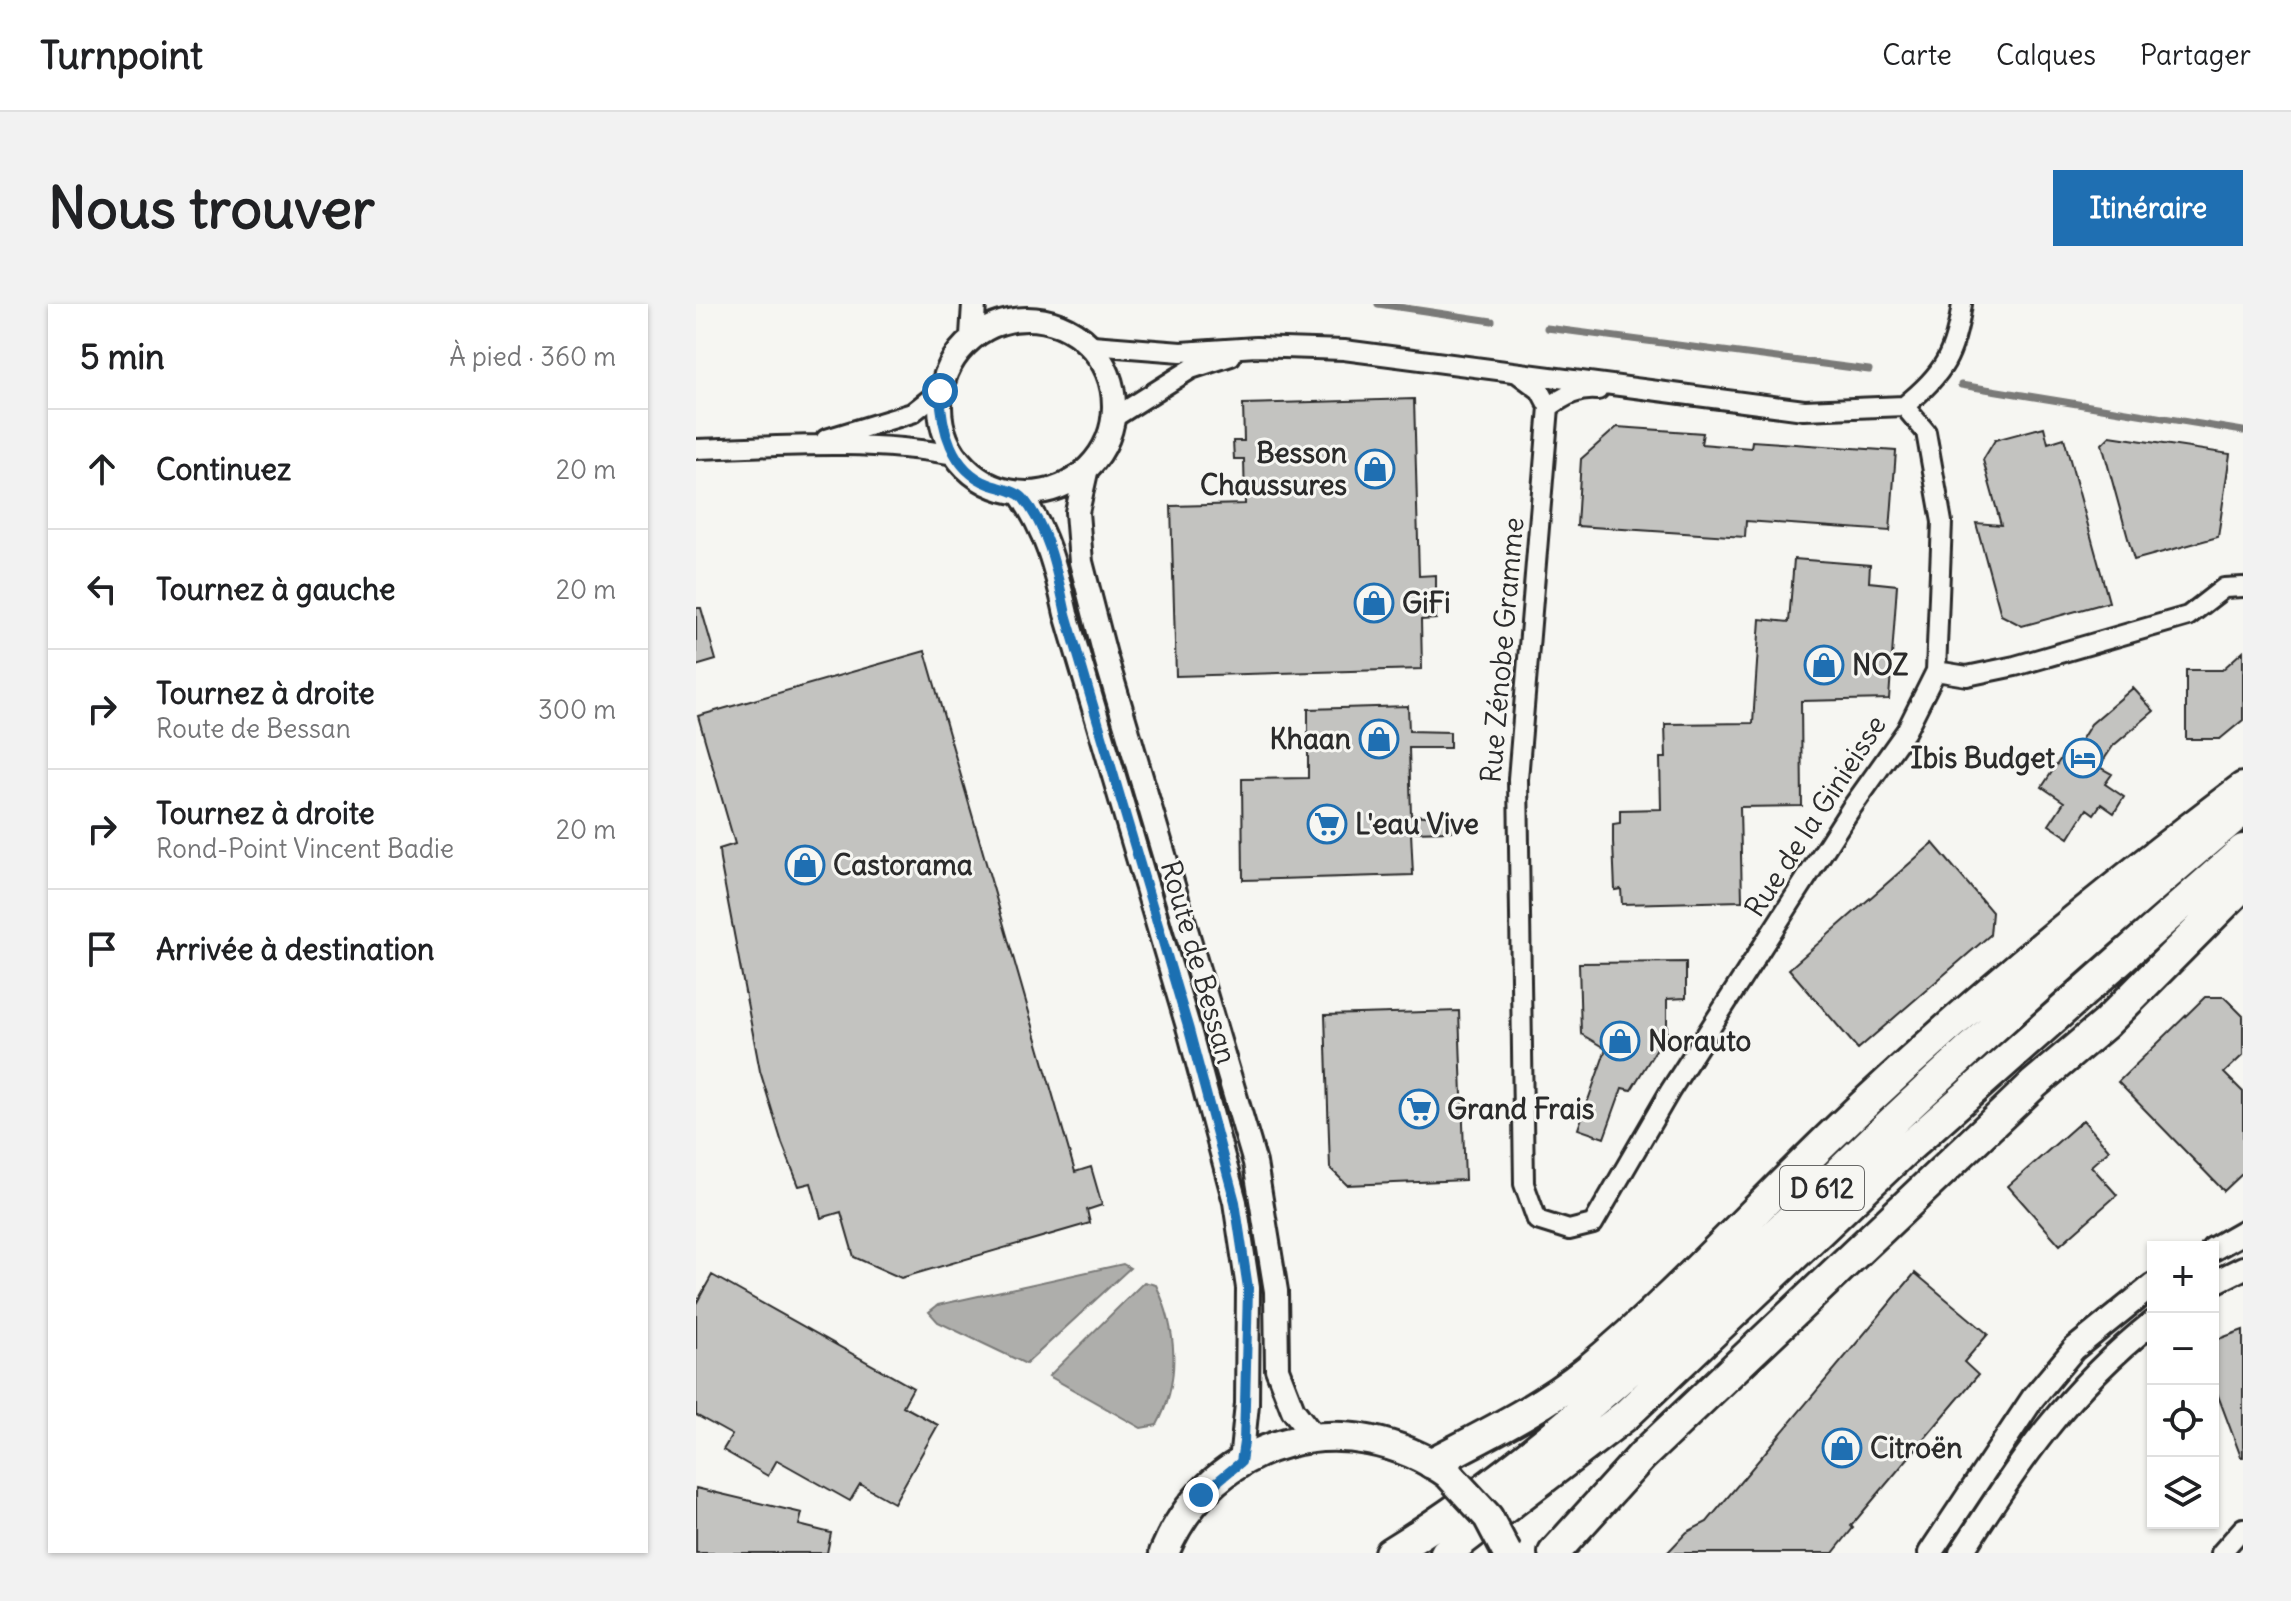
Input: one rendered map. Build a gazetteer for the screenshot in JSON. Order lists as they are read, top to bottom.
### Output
{
  "streets": {
    "highway": ["D 612"],
    "street": ["Rue Zénobe Gramme", "Rue de la Ginieisse", "Route de Bessan"]
  },
  "crossings": [
    ["Rue Zénobe Gramme", "Rue de la Ginieisse"]
  ],
  "places": {
    "shop": [
      "Besson Chaussures",
      "GiFi",
      "NOZ",
      "Khaan",
      "Castorama",
      "Norauto",
      "Citroën"
    ],
    "hotel": ["Ibis Budget"],
    "supermarket": ["L'eau Vive", "Grand Frais"]
  },
  "page": {
    "header": "Turnpoint",
    "nav": ["Carte", "Calques", "Partager"],
    "buttons": "Itinéraire",
    "title": "Nous trouver",
    "heading": ["5 min", "À pied · 360 m"],
    "list": [
      ["Continuez", "20 m"],
      ["Tournez à gauche", "20 m"],
      ["Tournez à droite", "Route de Bessan", "300 m"],
      ["Tournez à droite", "Rond-Point Vincent Badie", "20 m"],
      "Arrivée à destination"
    ],
    "map_buttons": ["+", "−"]
  }
}
